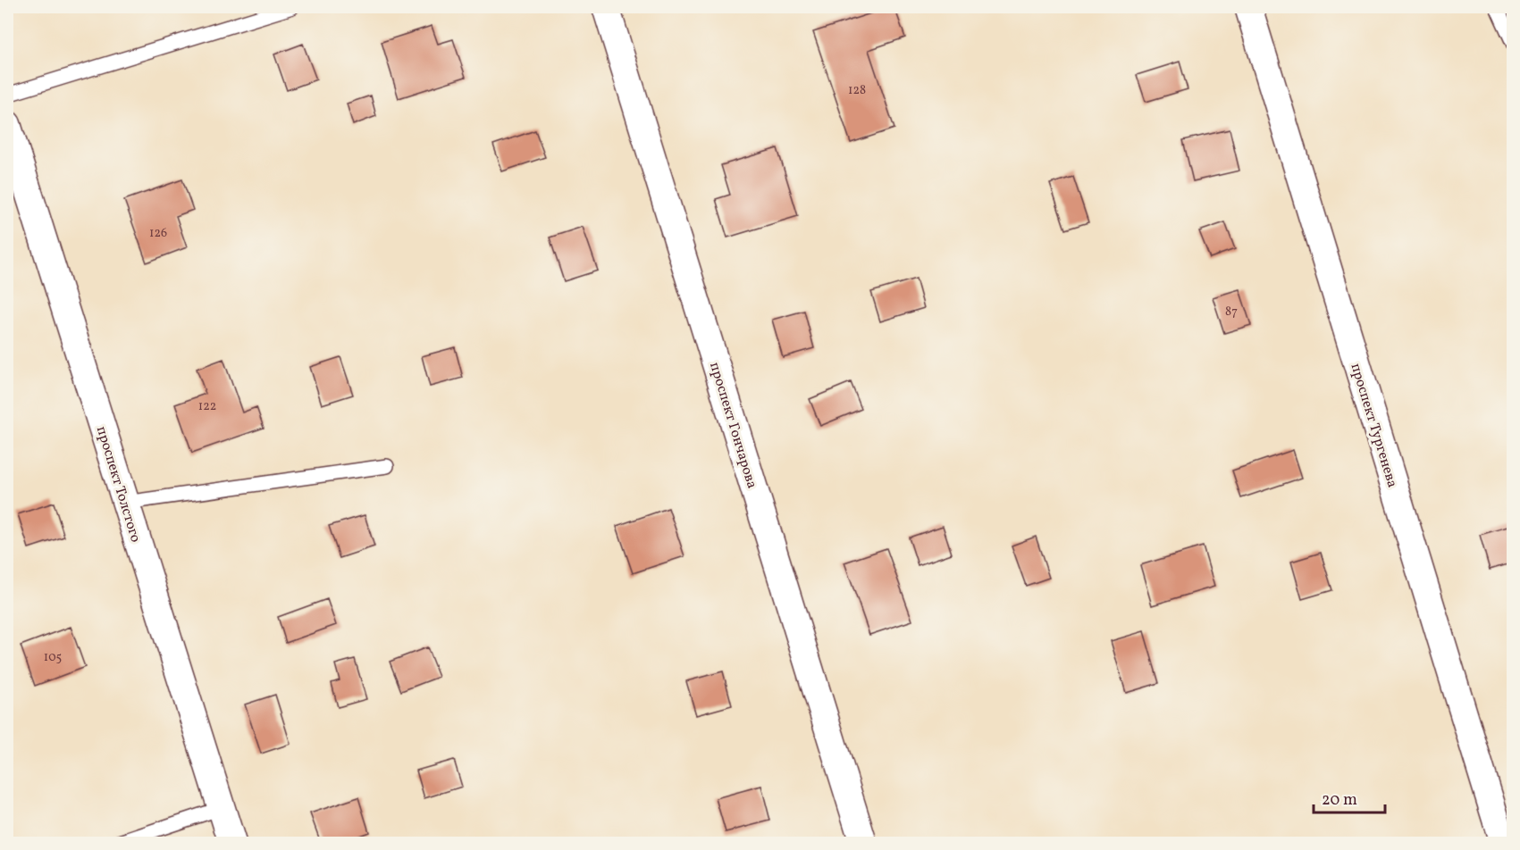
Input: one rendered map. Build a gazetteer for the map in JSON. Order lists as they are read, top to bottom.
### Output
{
  "streets": {
    "street": ["проспект Гончарова", "проспект Тургенева", "проспект Толстого"]
  },
  "house_numbers": [
    "128",
    "126",
    "87",
    "122",
    "105"
  ],
  "scale_bar": "20 m"
}
